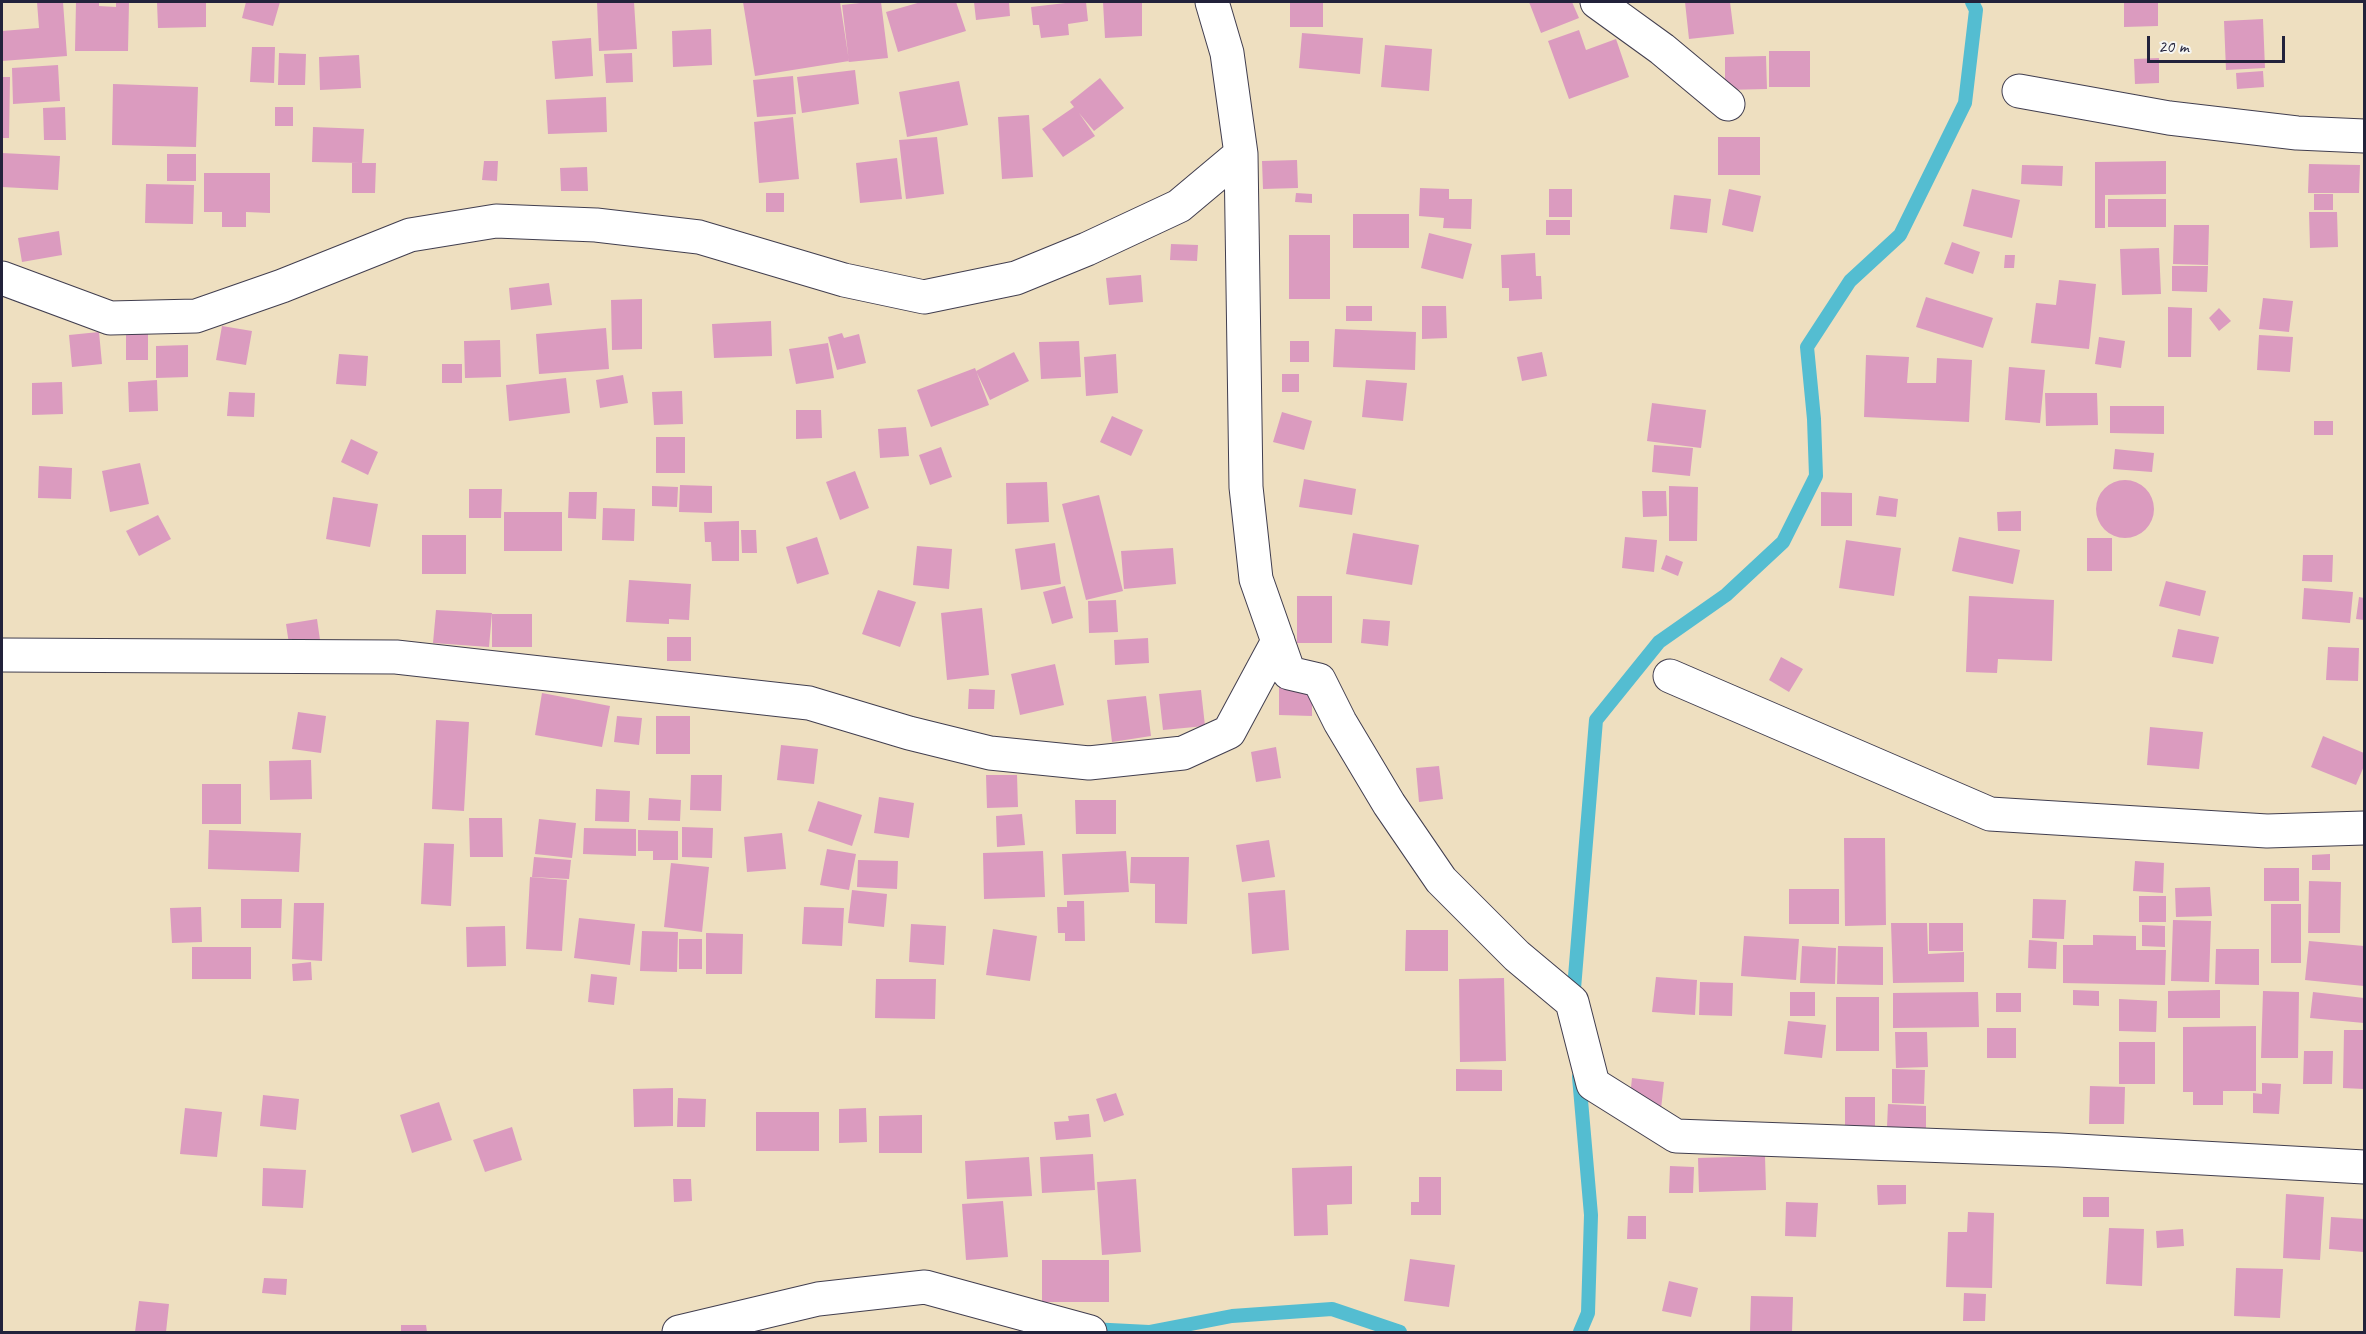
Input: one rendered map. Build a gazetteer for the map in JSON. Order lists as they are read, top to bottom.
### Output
{
  "scale_bar": "20 m"
}
